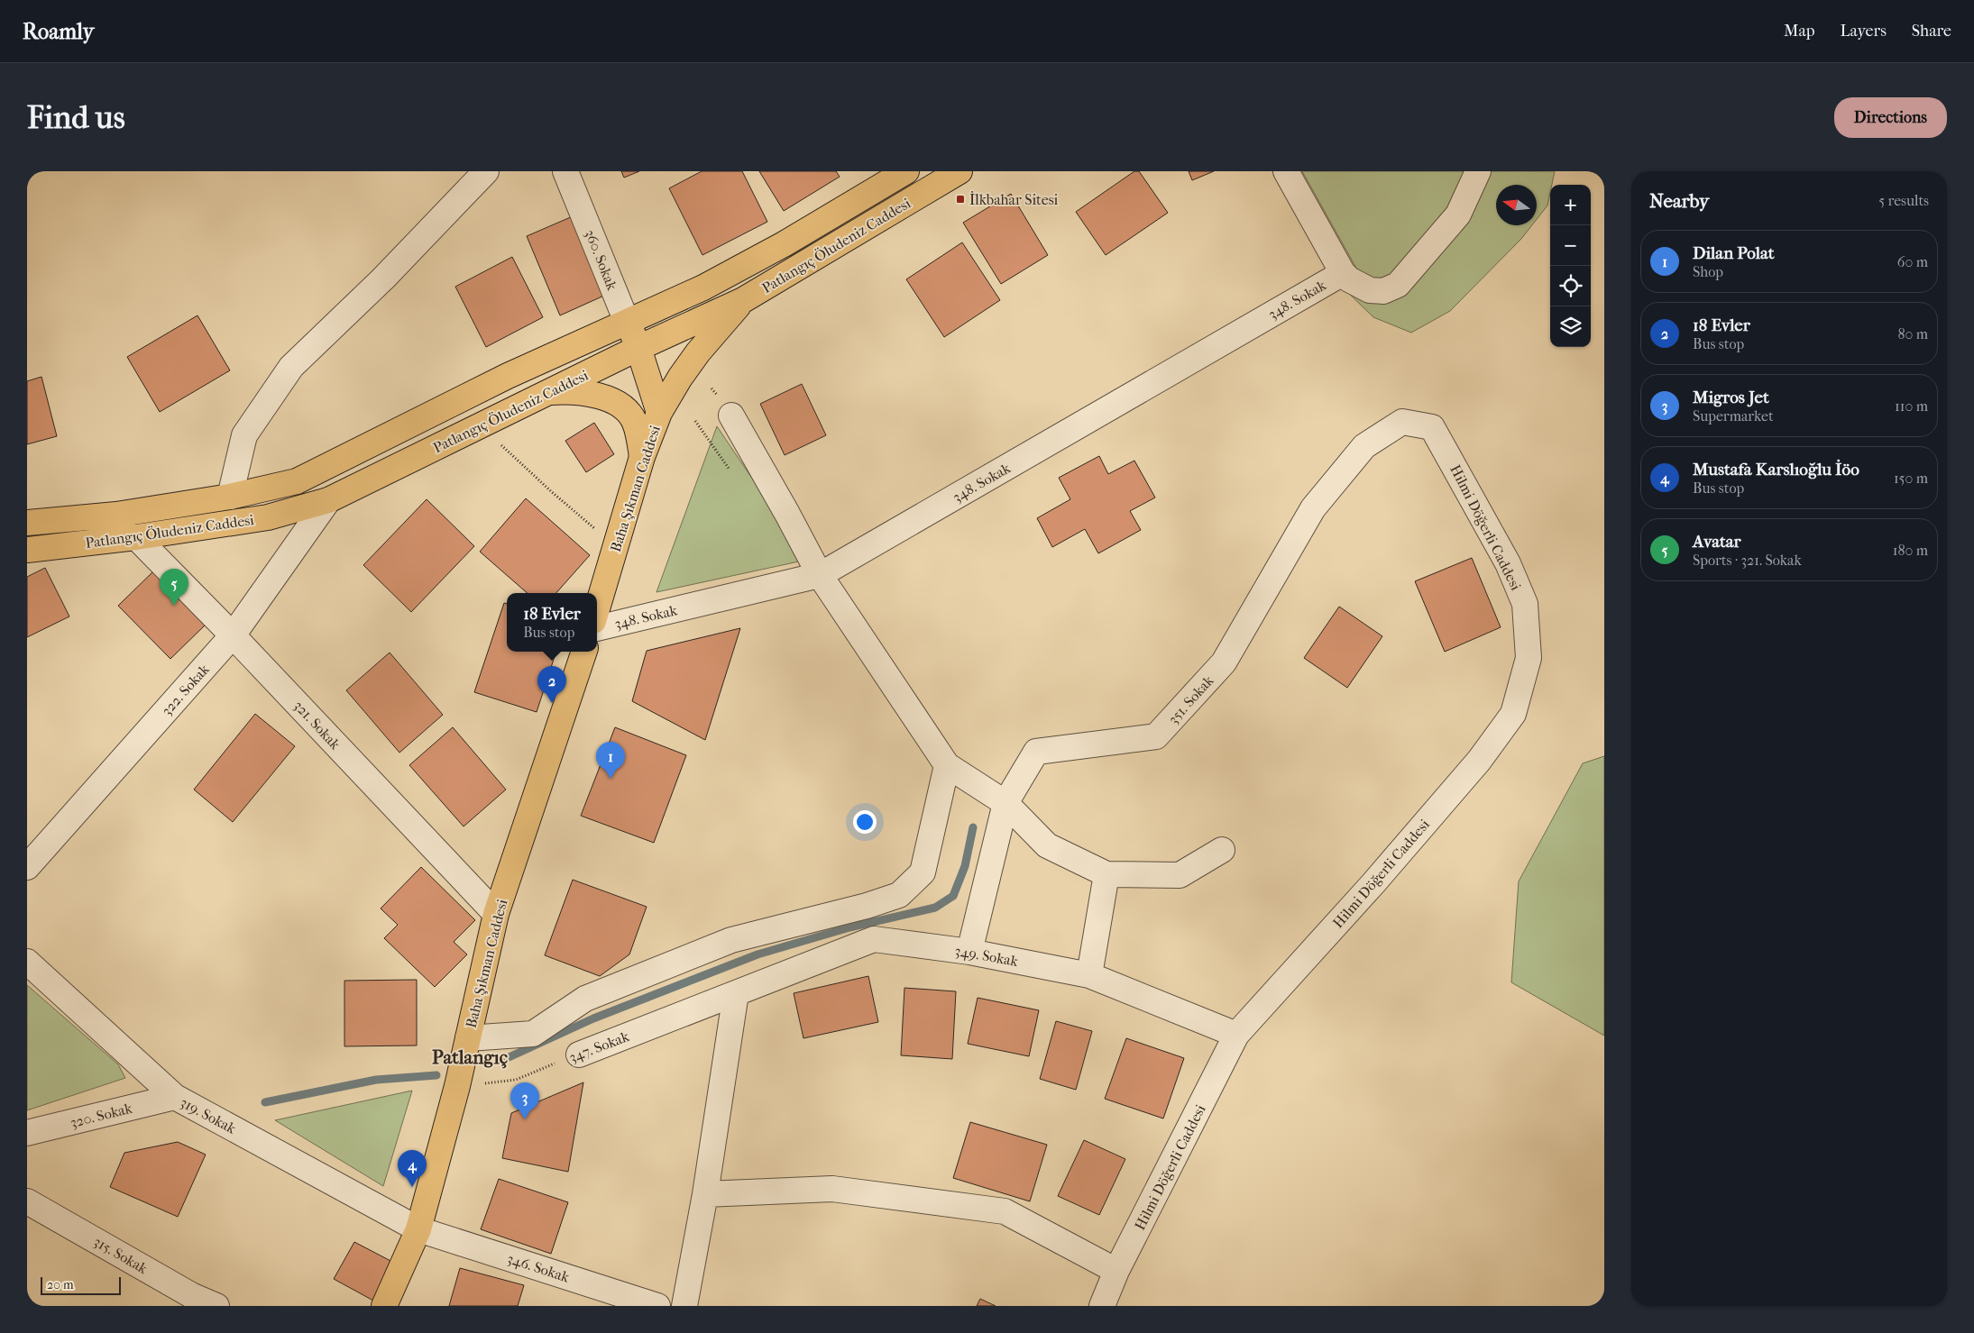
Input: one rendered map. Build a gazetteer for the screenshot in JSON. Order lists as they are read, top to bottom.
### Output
{
  "streets": {
    "main road": ["Patlangıç Öludeniz Caddesi", "360. Sokak", "Baha Şıkman Caddesi"],
    "street": [
      "348. Sokak",
      "Hilmi Döğerli Caddesi",
      "322. Sokak",
      "351. Sokak",
      "321. Sokak",
      "349. Sokak",
      "347. Sokak",
      "320. Sokak",
      "319. Sokak",
      "315. Sokak",
      "346. Sokak"
    ]
  },
  "crossings": [
    ["Patlangıç Öludeniz Caddesi", "360. Sokak"],
    ["Patlangıç Öludeniz Caddesi", "Baha Şıkman Caddesi"],
    ["Patlangıç Öludeniz Caddesi", "322. Sokak"],
    ["Patlangıç Öludeniz Caddesi", "321. Sokak"],
    ["360. Sokak", "Baha Şıkman Caddesi"],
    ["Baha Şıkman Caddesi", "321. Sokak"],
    ["Baha Şıkman Caddesi", "347. Sokak"],
    ["Baha Şıkman Caddesi", "319. Sokak"],
    ["Baha Şıkman Caddesi", "346. Sokak"],
    ["Hilmi Döğerli Caddesi", "351. Sokak"],
    ["Hilmi Döğerli Caddesi", "349. Sokak"],
    ["322. Sokak", "321. Sokak"],
    ["351. Sokak", "349. Sokak"],
    ["349. Sokak", "347. Sokak"],
    ["320. Sokak", "319. Sokak"],
    ["319. Sokak", "346. Sokak"]
  ],
  "districts": ["Patlangıç"],
  "places": {
    "transit": ["İlkbahar Sitesi"]
  },
  "scale_bar": "20 m",
  "north": "left",
  "page": {
    "header": "Roamly",
    "nav": ["Map", "Layers", "Share"],
    "buttons": "Directions",
    "title": "Find us",
    "heading": ["Nearby", "5 results"],
    "map_buttons": ["+", "−"],
    "list": [
      {
        "mark": "1",
        "name": "Dilan Polat",
        "note": "Shop",
        "value": "60 m"
      },
      {
        "mark": "2",
        "name": "18 Evler",
        "note": "Bus stop",
        "value": "80 m"
      },
      {
        "mark": "3",
        "name": "Migros Jet",
        "note": "Supermarket",
        "value": "110 m"
      },
      {
        "mark": "4",
        "name": "Mustafa Karslıoğlu İöo",
        "note": "Bus stop",
        "value": "150 m"
      },
      {
        "mark": "5",
        "name": "Avatar",
        "note": "Sports · 321. Sokak",
        "value": "180 m"
      }
    ],
    "pins": [
      "5",
      "2",
      "1",
      "3",
      "4"
    ],
    "popup": ["18 Evler", "Bus stop"],
    "scale": "20 m"
  }
}
